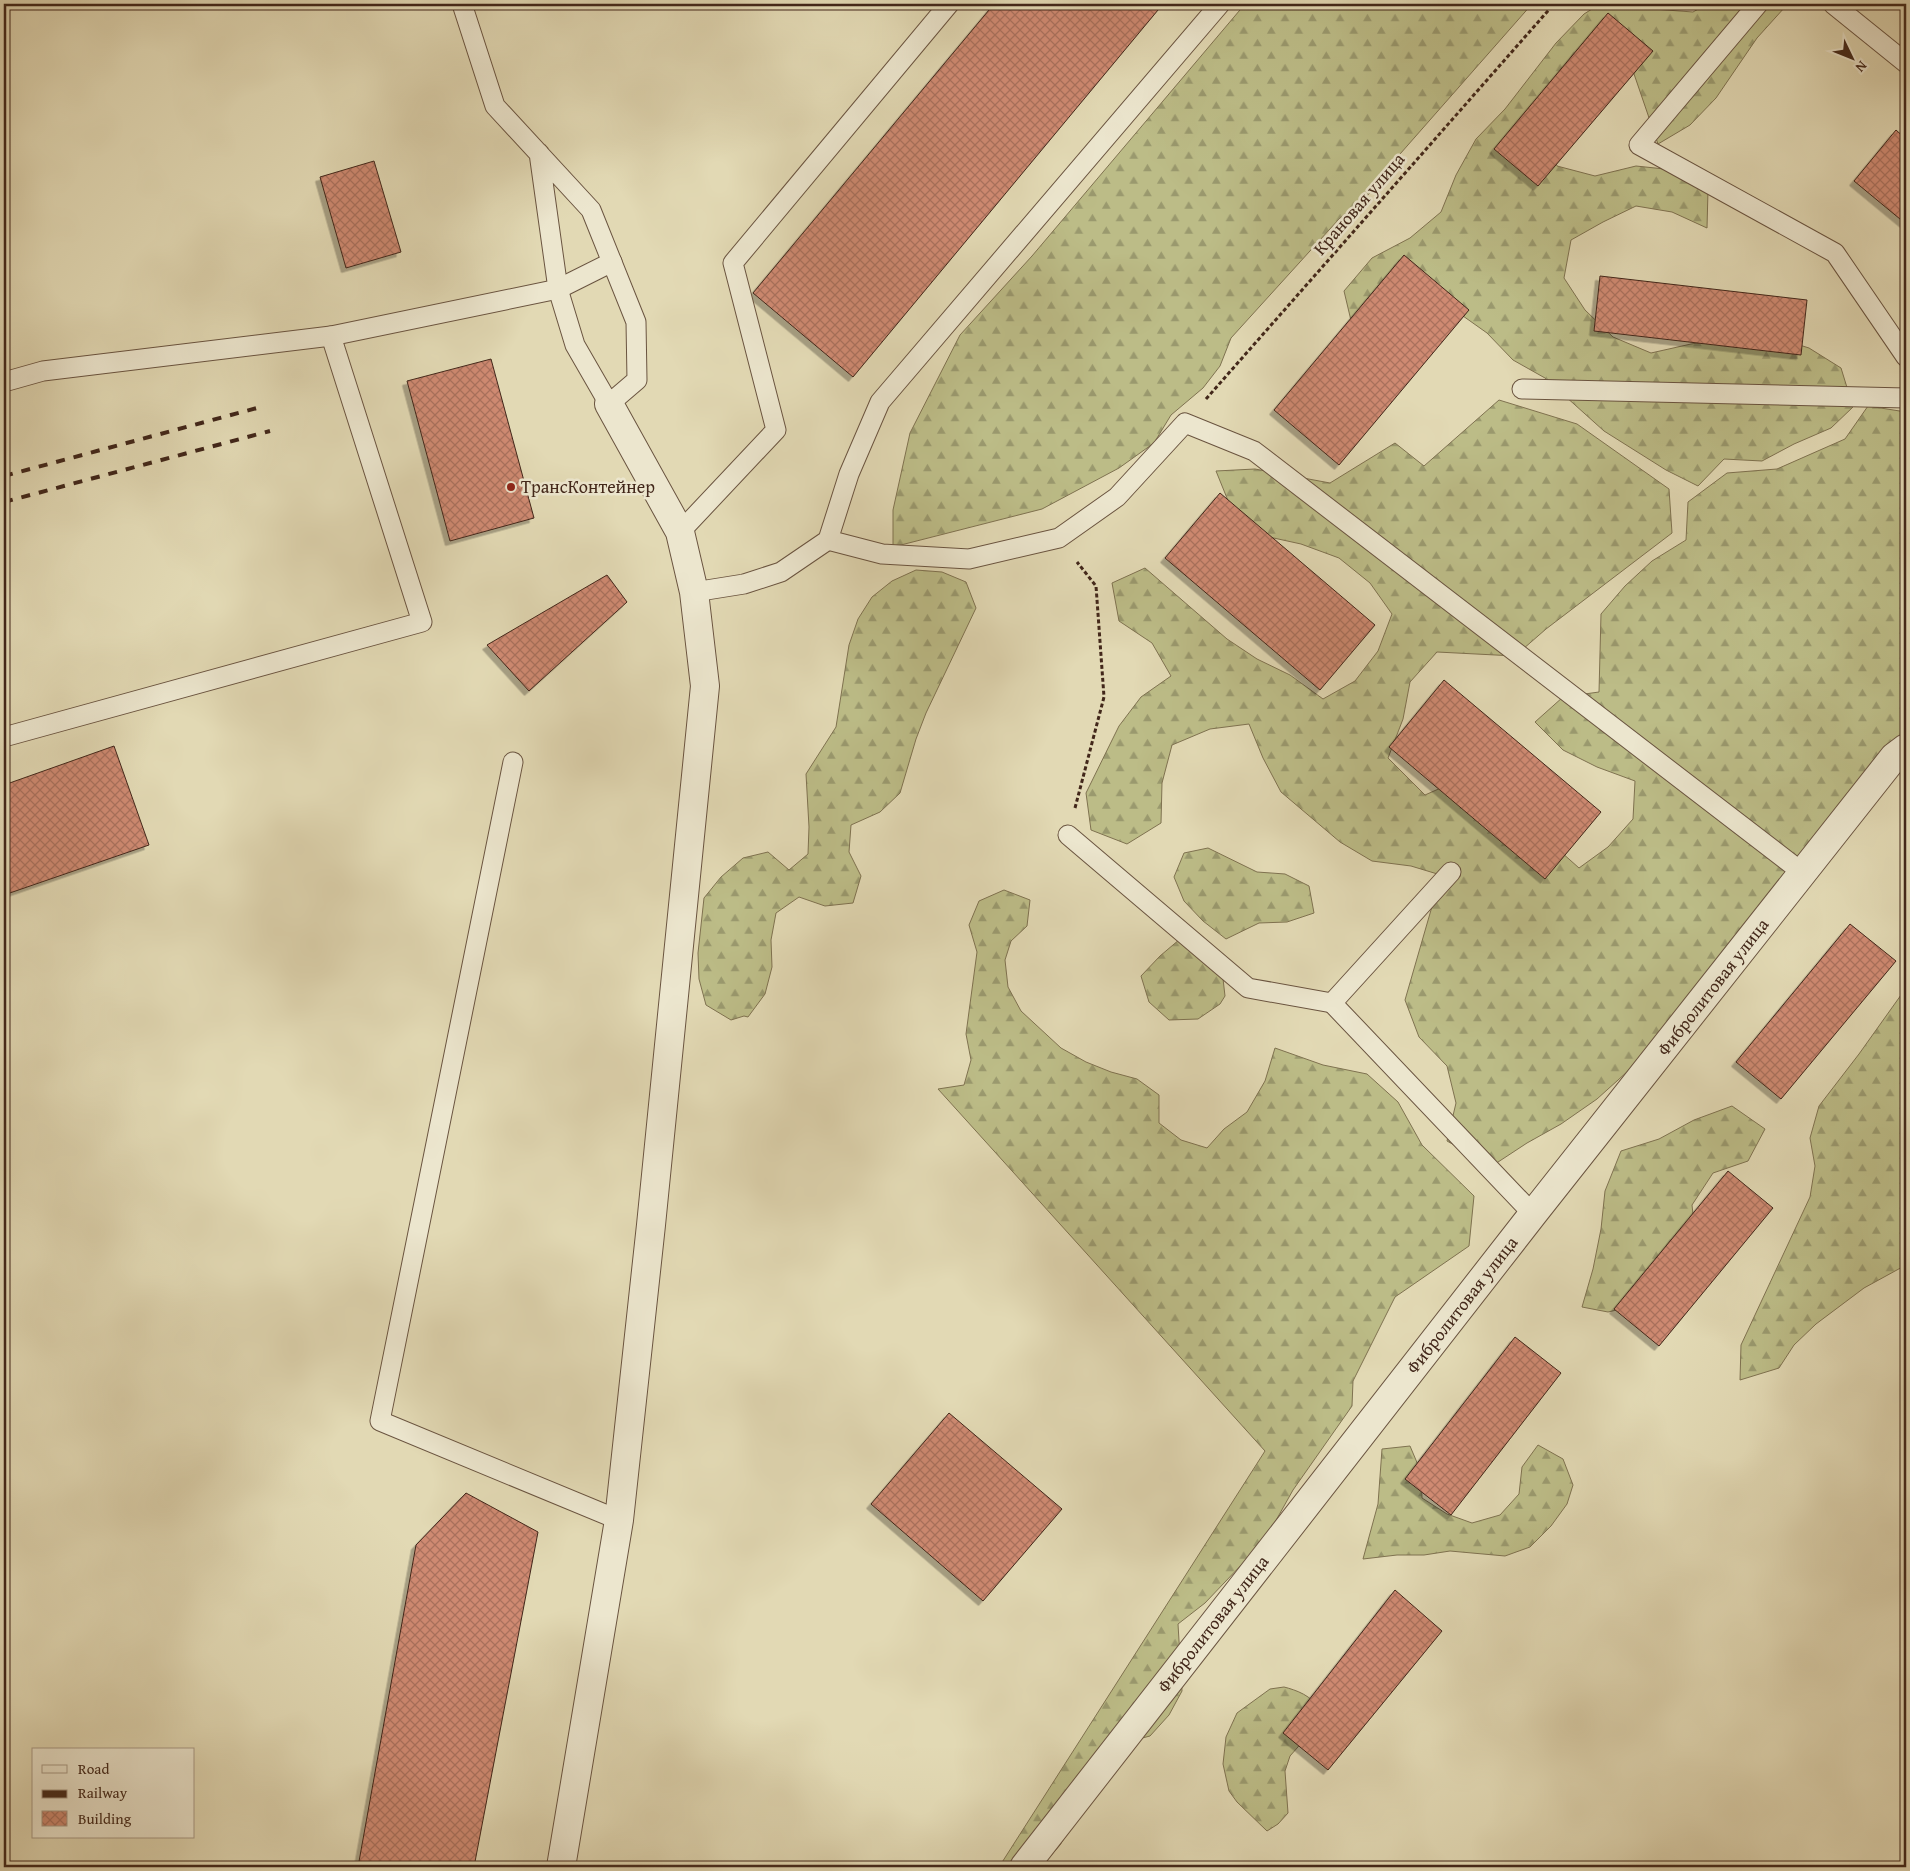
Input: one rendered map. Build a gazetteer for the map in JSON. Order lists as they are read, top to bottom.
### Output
{
  "streets": {
    "street": ["Фибролитовая улица"],
    "path": ["Крановая улица"]
  },
  "places": ["ТрансКонтейнер"],
  "legend": ["Road", "Railway", "Building"],
  "north": "bottom right"
}
